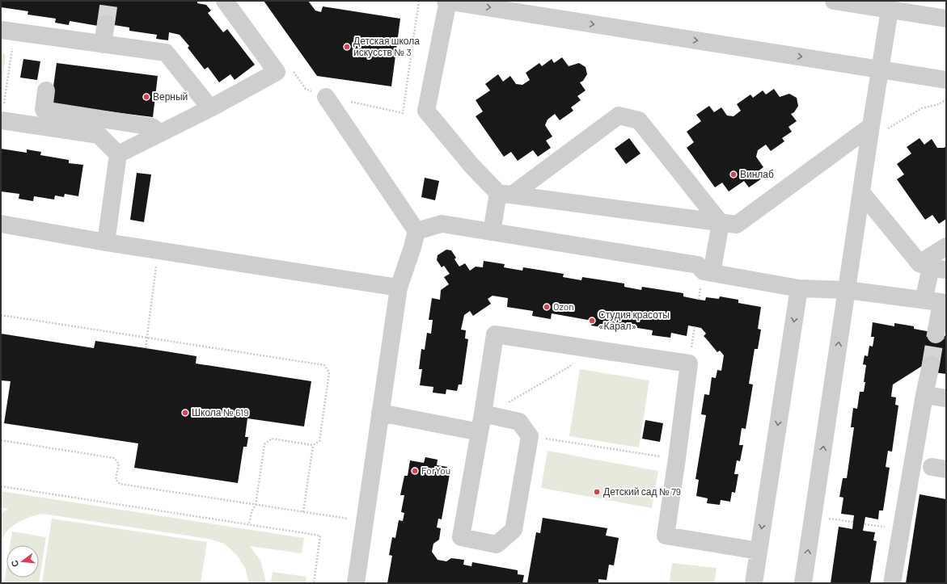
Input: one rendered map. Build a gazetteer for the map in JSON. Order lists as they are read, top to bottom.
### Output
{
  "places": [
    "Детская школа искусств № 3",
    "Верный",
    "Винлаб",
    "Ozon",
    "Студия красоты «Карал»",
    "Школа № 619",
    "ForYou",
    "Детский сад № 79"
  ],
  "north": "left"
}
